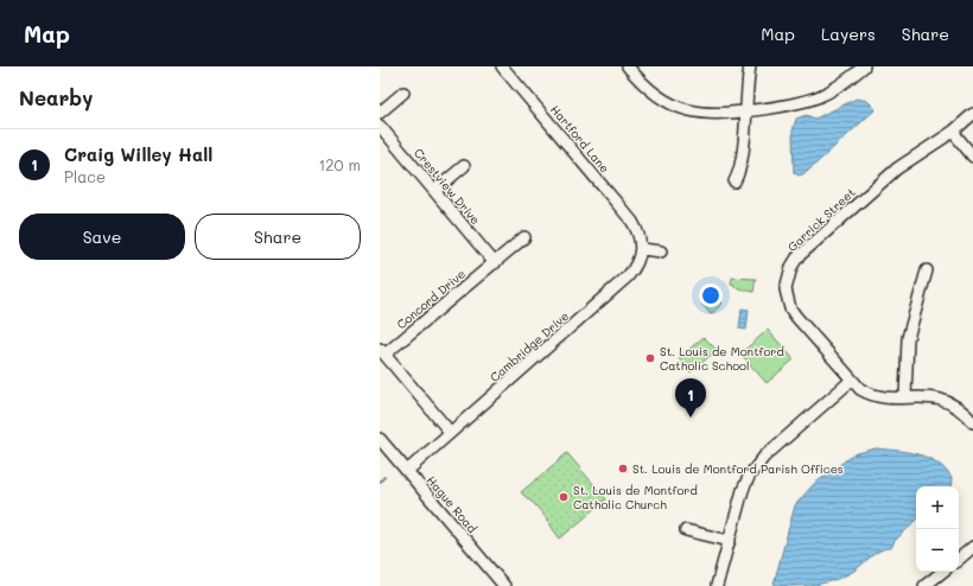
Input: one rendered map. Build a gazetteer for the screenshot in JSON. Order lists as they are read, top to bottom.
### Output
{
  "streets": {
    "street": [
      "Hartford Lane",
      "Crestview Drive",
      "Garrick Street",
      "Concord Drive",
      "Cambridge Drive",
      "Hague Road"
    ]
  },
  "crossings": [
    ["Hartford Lane", "Cambridge Drive"],
    ["Crestview Drive", "Concord Drive"],
    ["Cambridge Drive", "Hague Road"]
  ],
  "places": ["St. Louis de Montford Catholic School", "St. Louis de Montford Parish Offices", "St. Louis de Montford Catholic Church"],
  "page": {
    "header": "Map",
    "nav": ["Map", "Layers", "Share"],
    "heading": "Nearby",
    "list": [
      {
        "mark": "1",
        "name": "Craig Willey Hall",
        "note": "Place",
        "value": "120 m"
      }
    ],
    "buttons": ["Save", "Share"],
    "pins": "1",
    "map_buttons": ["+", "−"]
  }
}
